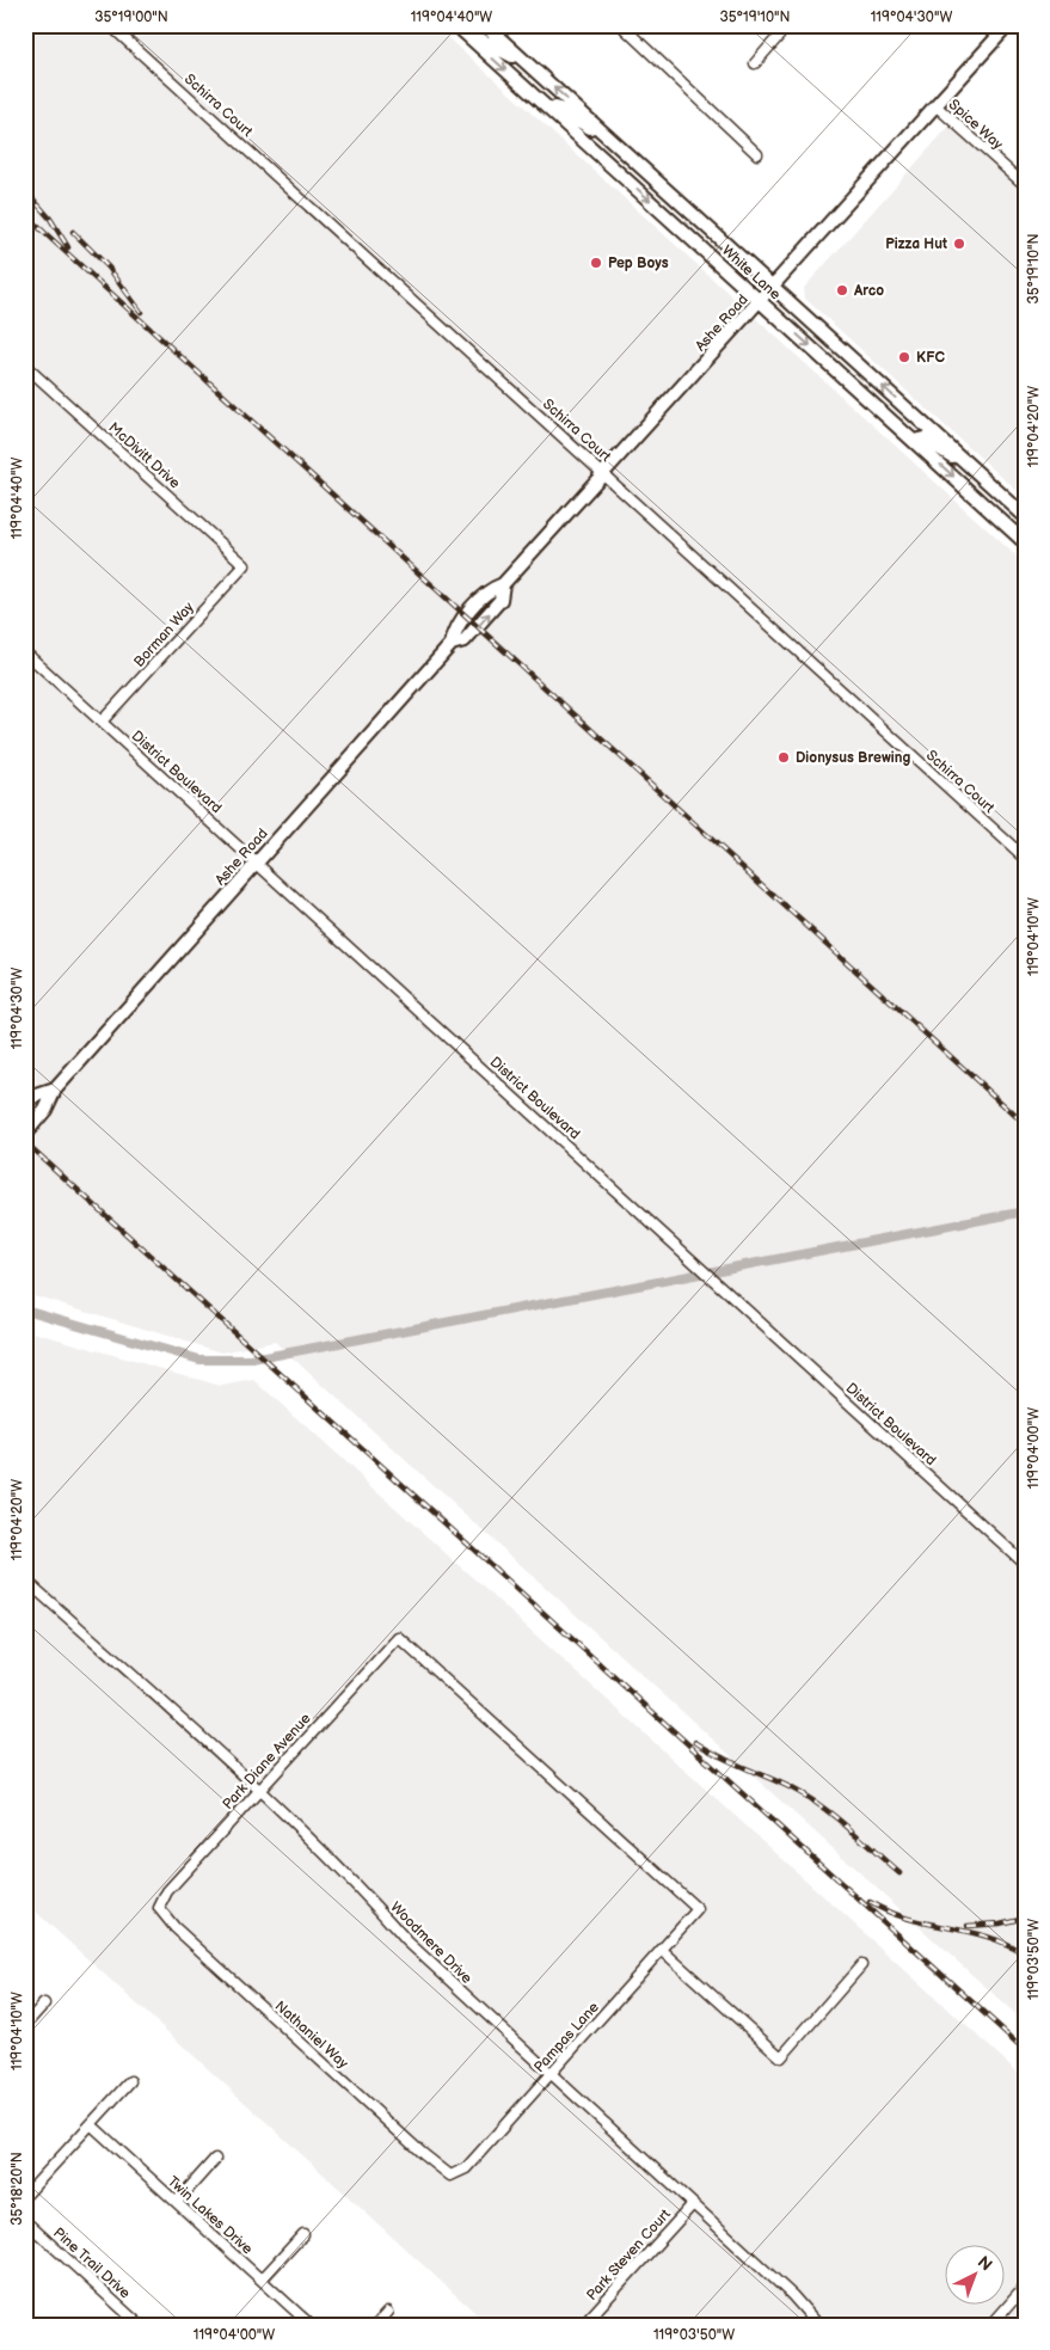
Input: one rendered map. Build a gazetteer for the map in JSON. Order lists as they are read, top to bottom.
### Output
{
  "streets": {
    "main road": ["White Lane", "Ashe Road"],
    "street": [
      "Schirra Court",
      "Spice Way",
      "McDivitt Drive",
      "Borman Way",
      "District Boulevard",
      "Park Diane Avenue",
      "Woodmere Drive",
      "Nathaniel Way",
      "Pampas Lane",
      "Twin Lakes Drive",
      "Park Steven Court",
      "Pine Trail Drive"
    ]
  },
  "crossings": [
    ["Schirra Court", "Ashe Road"],
    ["Spice Way", "Ashe Road"],
    ["White Lane", "Ashe Road"],
    ["Ashe Road", "District Boulevard"],
    ["McDivitt Drive", "Borman Way"],
    ["Borman Way", "District Boulevard"],
    ["Park Diane Avenue", "Woodmere Drive"],
    ["Park Diane Avenue", "Nathaniel Way"],
    ["Park Diane Avenue", "Pampas Lane"],
    ["Woodmere Drive", "Pampas Lane"],
    ["Woodmere Drive", "Park Steven Court"],
    ["Nathaniel Way", "Pampas Lane"]
  ],
  "places": [
    "Pizza Hut",
    "Pep Boys",
    "Arco",
    "KFC",
    "Dionysus Brewing"
  ],
  "north": "top right",
  "coordinates": [
    "35°19'00\"N",
    "119°04'40\"W",
    "35°19'10\"N",
    "119°04'30\"W",
    "119°04'20\"W",
    "119°04'10\"W",
    "119°04'00\"W",
    "119°03'50\"W",
    "35°18'20\"N"
  ]
}
